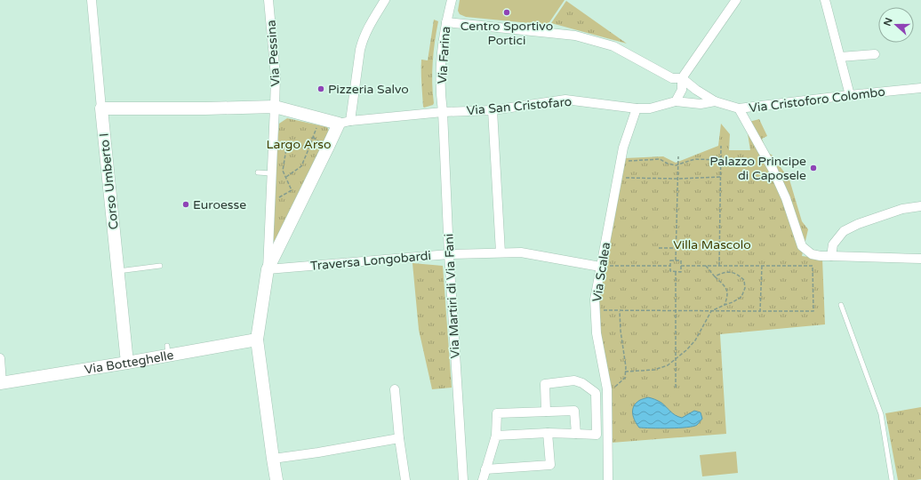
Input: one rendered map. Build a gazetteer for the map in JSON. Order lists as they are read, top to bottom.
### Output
{
  "streets": {
    "main road": ["Corso Umberto I", "Via Botteghelle"],
    "street": [
      "Via Pessina",
      "Via Farina",
      "Via Cristoforo Colombo",
      "Via San Cristofaro",
      "Traversa Longobardi",
      "Via Scalea",
      "Via Martiri di Via Fani"
    ]
  },
  "crossings": [
    ["Via Farina", "Via San Cristofaro"],
    ["Via Farina", "Via Martiri di Via Fani"],
    ["Via San Cristofaro", "Via Scalea"],
    ["Via San Cristofaro", "Via Martiri di Via Fani"],
    ["Corso Umberto I", "Via Botteghelle"],
    ["Traversa Longobardi", "Via Scalea"],
    ["Traversa Longobardi", "Via Martiri di Via Fani"]
  ],
  "parks": ["Largo Arso", "Villa Mascolo"],
  "places": [
    "Centro Sportivo Portici",
    "Pizzeria Salvo",
    "Palazzo Principe di Caposele",
    "Euroesse"
  ],
  "north": "left"
}
